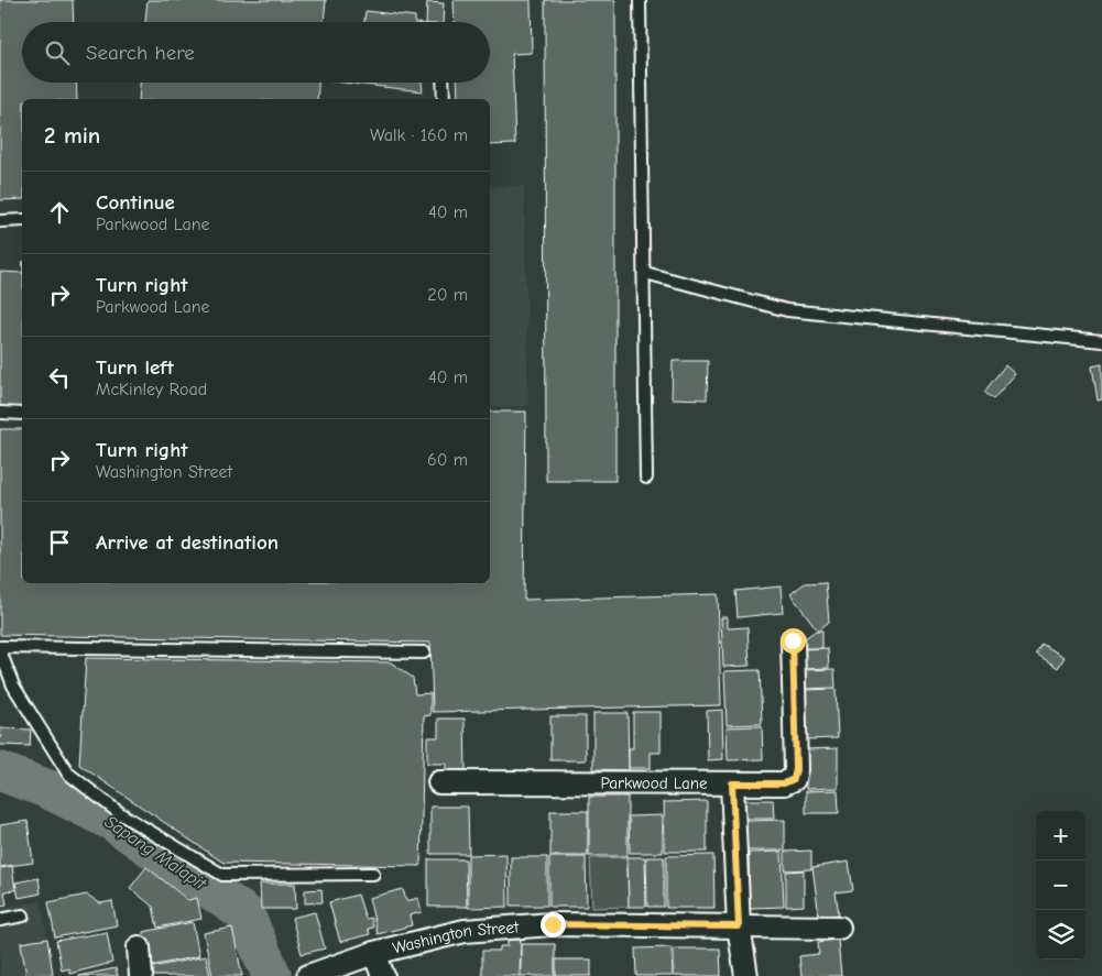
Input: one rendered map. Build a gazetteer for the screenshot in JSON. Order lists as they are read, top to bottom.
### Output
{
  "streets": {
    "street": ["Parkwood Lane", "Washington Street"]
  },
  "water": ["Sapang Malapit"],
  "page": {
    "search": "Search here",
    "heading": ["2 min", "Walk · 160 m"],
    "list": [
      ["Continue", "Parkwood Lane", "40 m"],
      ["Turn right", "Parkwood Lane", "20 m"],
      ["Turn left", "McKinley Road", "40 m"],
      ["Turn right", "Washington Street", "60 m"],
      "Arrive at destination"
    ],
    "map_buttons": ["+", "−"]
  }
}
